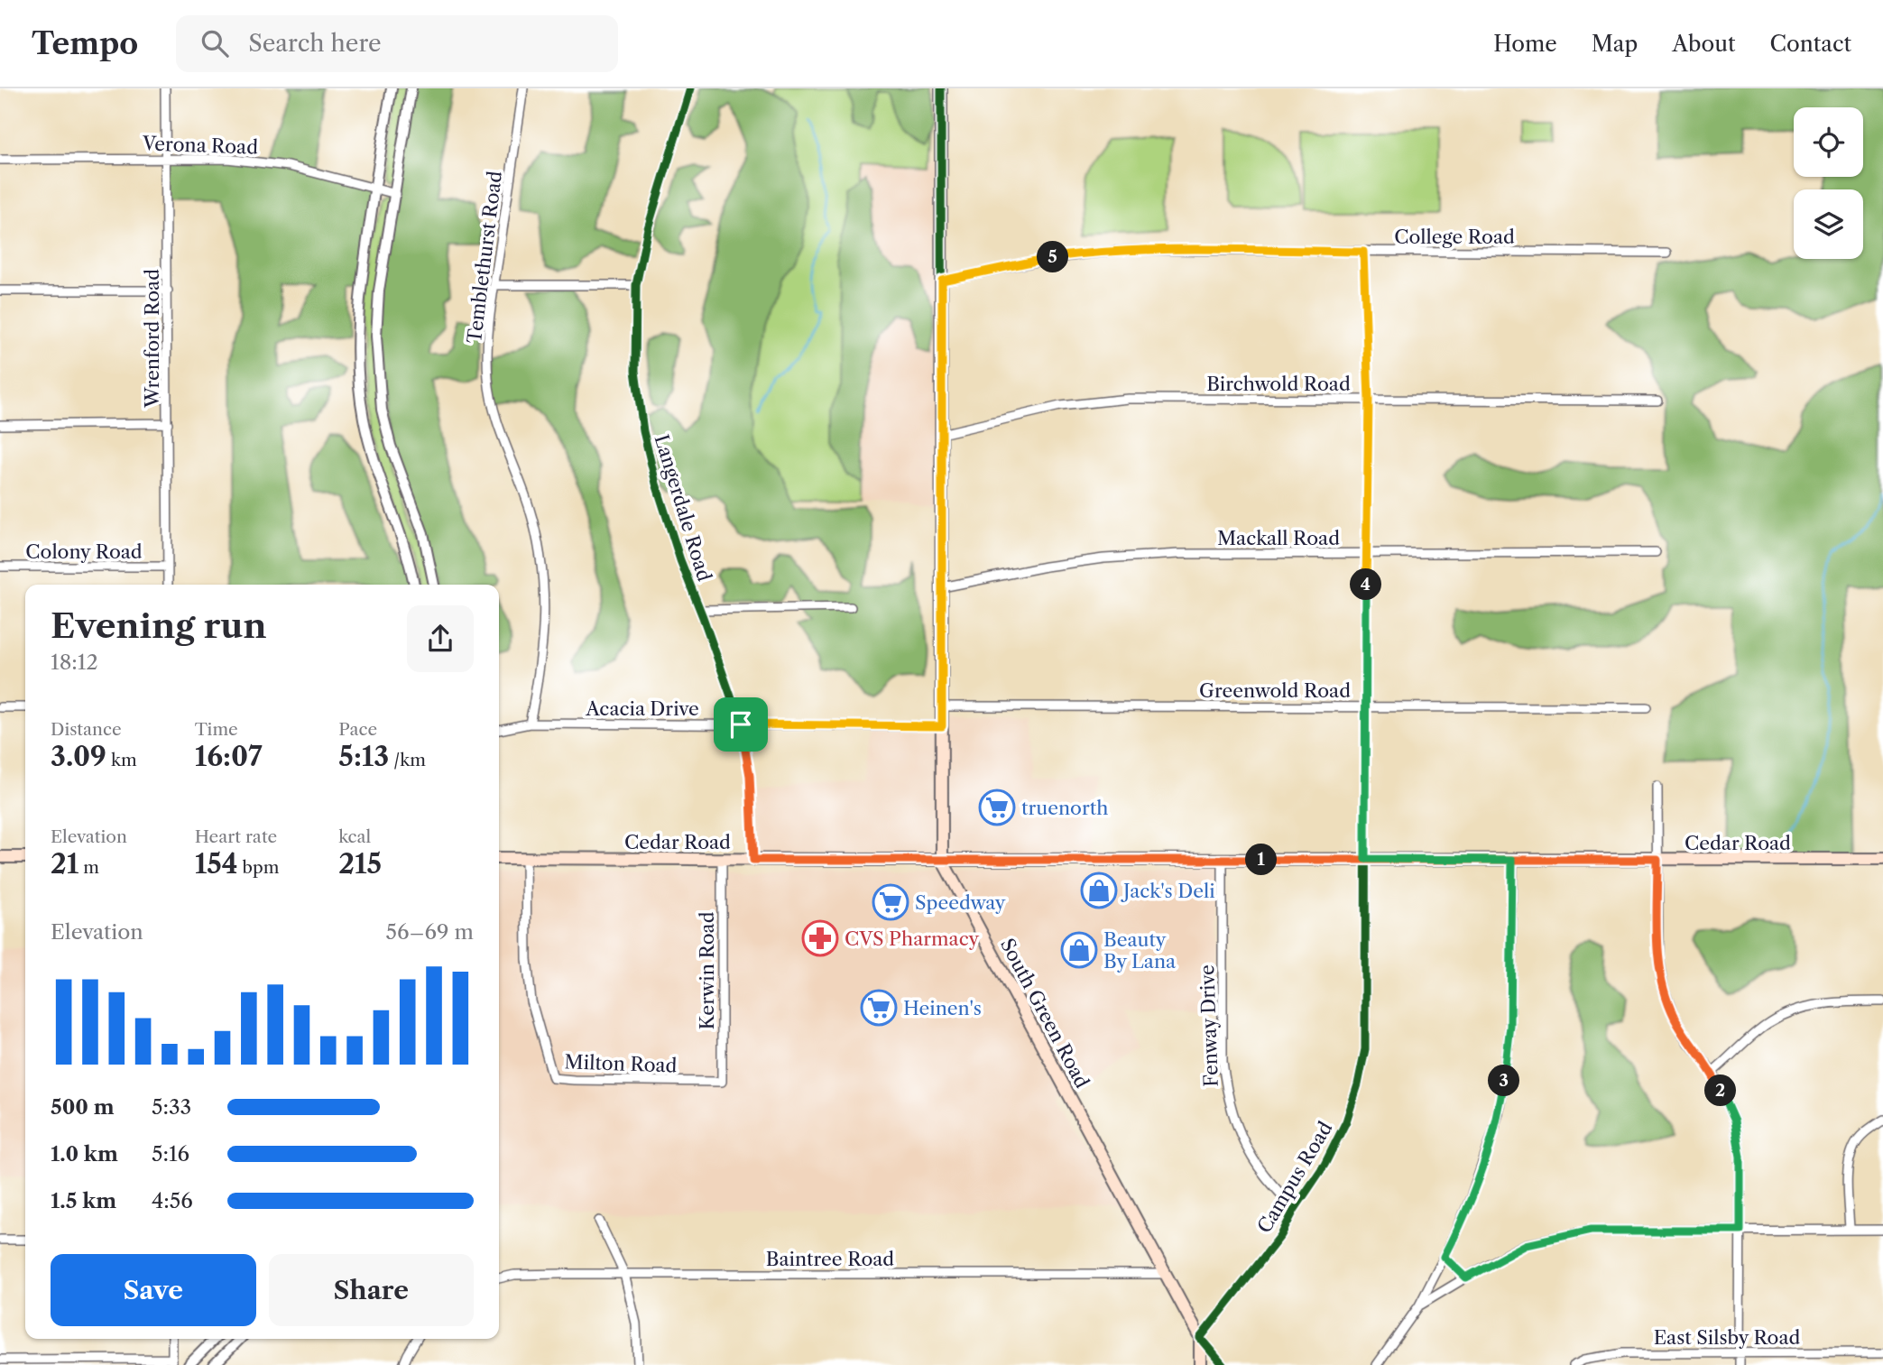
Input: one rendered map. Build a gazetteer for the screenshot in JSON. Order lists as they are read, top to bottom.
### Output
{
  "streets": {
    "main road": ["Cedar Road", "South Green Road"],
    "street": [
      "Verona Road",
      "College Road",
      "Temblethurst Road",
      "Wrenford Road",
      "Birchwold Road",
      "Langerdale Road",
      "Mackall Road",
      "Colony Road",
      "Greenwold Road",
      "Acacia Drive",
      "Kerwin Road",
      "Fenway Drive",
      "Milton Road",
      "Campus Road",
      "Baintree Road",
      "East Silsby Road"
    ]
  },
  "crossings": [
    ["Verona Road", "Wrenford Road"],
    ["College Road", "South Green Road"],
    ["College Road", "Campus Road"],
    ["Temblethurst Road", "Acacia Drive"],
    ["Wrenford Road", "Colony Road"],
    ["Birchwold Road", "South Green Road"],
    ["Birchwold Road", "Campus Road"],
    ["Langerdale Road", "Acacia Drive"],
    ["Langerdale Road", "Cedar Road"],
    ["Mackall Road", "South Green Road"],
    ["Mackall Road", "Campus Road"],
    ["Greenwold Road", "South Green Road"],
    ["Greenwold Road", "Campus Road"],
    ["Acacia Drive", "South Green Road"],
    ["Cedar Road", "Kerwin Road"],
    ["Cedar Road", "South Green Road"],
    ["Cedar Road", "Fenway Drive"],
    ["Cedar Road", "Milton Road"],
    ["Cedar Road", "Campus Road"],
    ["Kerwin Road", "Milton Road"],
    ["South Green Road", "Campus Road"],
    ["South Green Road", "Baintree Road"],
    ["Fenway Drive", "Campus Road"]
  ],
  "places": {
    "supermarket": ["truenorth", "Speedway", "Heinen's"],
    "shop": ["Jack's Deli", "Beauty By Lana"],
    "pharmacy": ["CVS Pharmacy"]
  },
  "page": {
    "header": "Tempo",
    "search": "Search here",
    "nav": [
      "Home",
      "Map",
      "About",
      "Contact"
    ],
    "pins": [
      "5",
      "4",
      "1",
      "3",
      "2"
    ],
    "heading": ["Evening run", "18:12"],
    "stats": [
      ["Distance", "3.09 km"],
      ["Time", "16:07"],
      ["Pace", "5:13 /km"],
      ["Elevation", "21 m"],
      ["Heart rate", "154 bpm"],
      ["kcal", "215"]
    ],
    "chart": ["Elevation", "56–69 m"],
    "list": [
      {
        "name": "500 m",
        "note": "5:33"
      },
      {
        "name": "1.0 km",
        "note": "5:16"
      },
      {
        "name": "1.5 km",
        "note": "4:56"
      }
    ],
    "buttons": ["Save", "Share"]
  }
}
